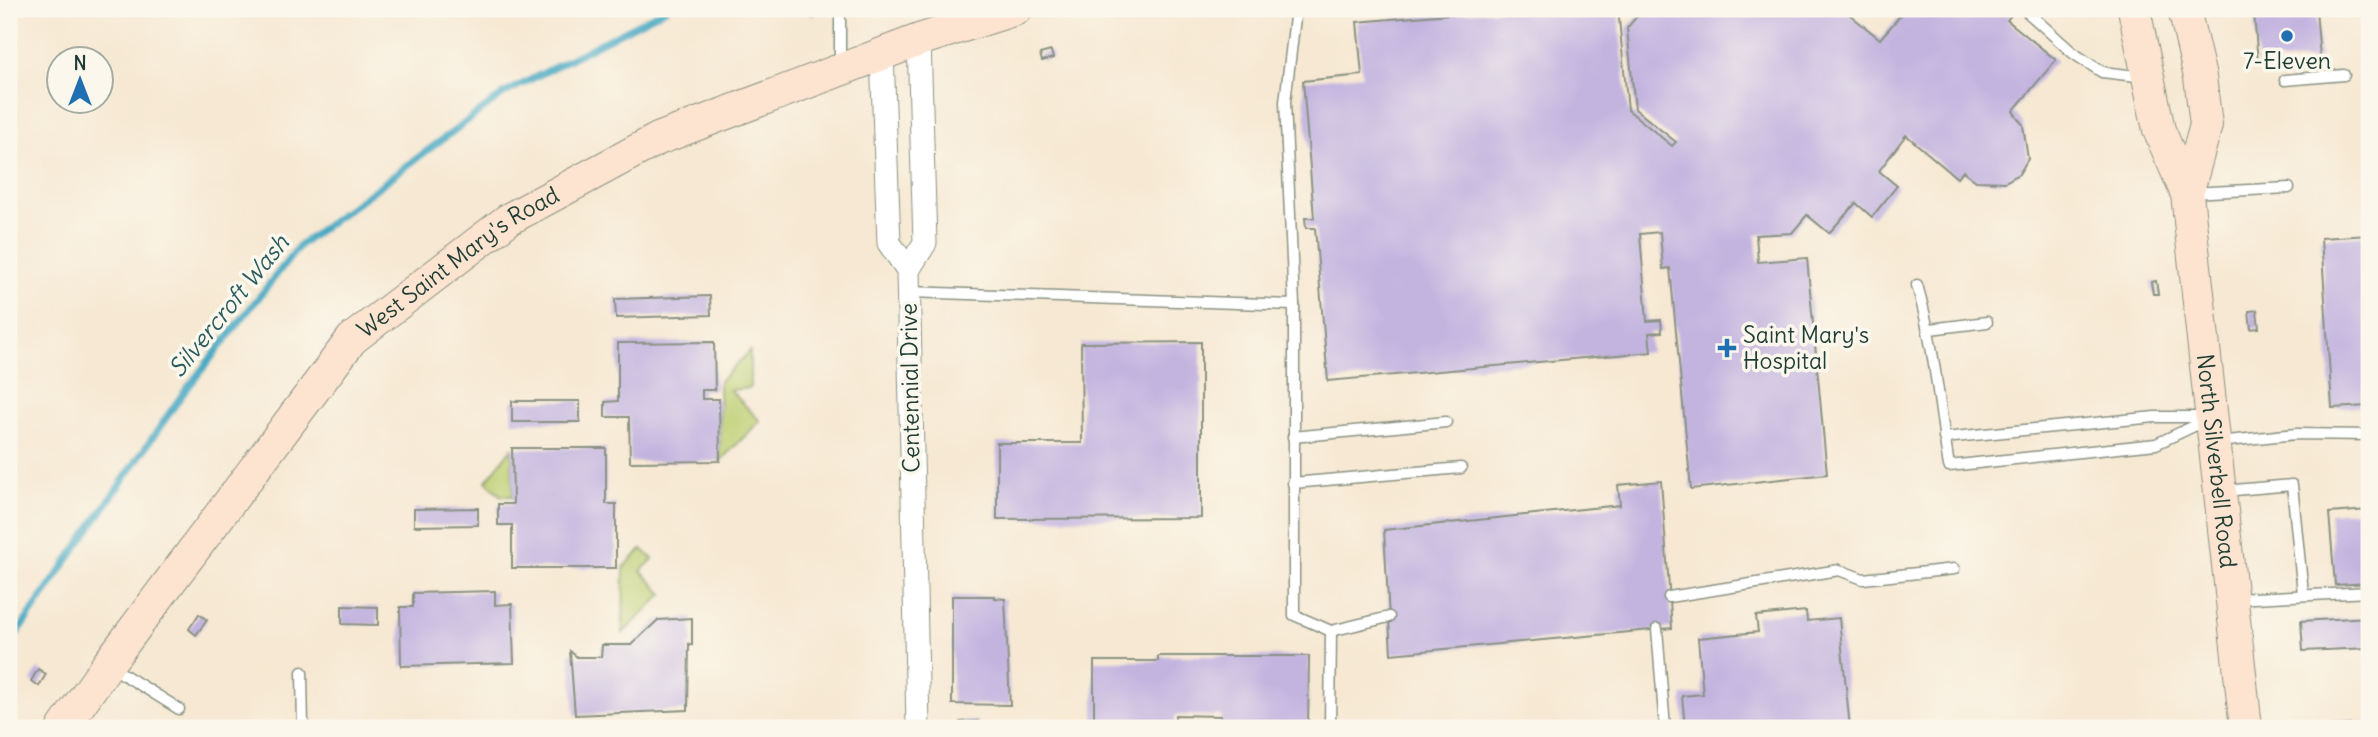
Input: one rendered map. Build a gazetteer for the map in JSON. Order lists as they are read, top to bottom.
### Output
{
  "streets": {
    "main road": ["West Saint Mary's Road", "North Silverbell Road"],
    "street": ["Centennial Drive"]
  },
  "crossings": [
    ["West Saint Mary's Road", "Centennial Drive"]
  ],
  "water": ["Silvercroft Wash"],
  "places": {
    "other": ["7-Eleven"],
    "health": ["Saint Mary's Hospital"]
  },
  "north": "top"
}
